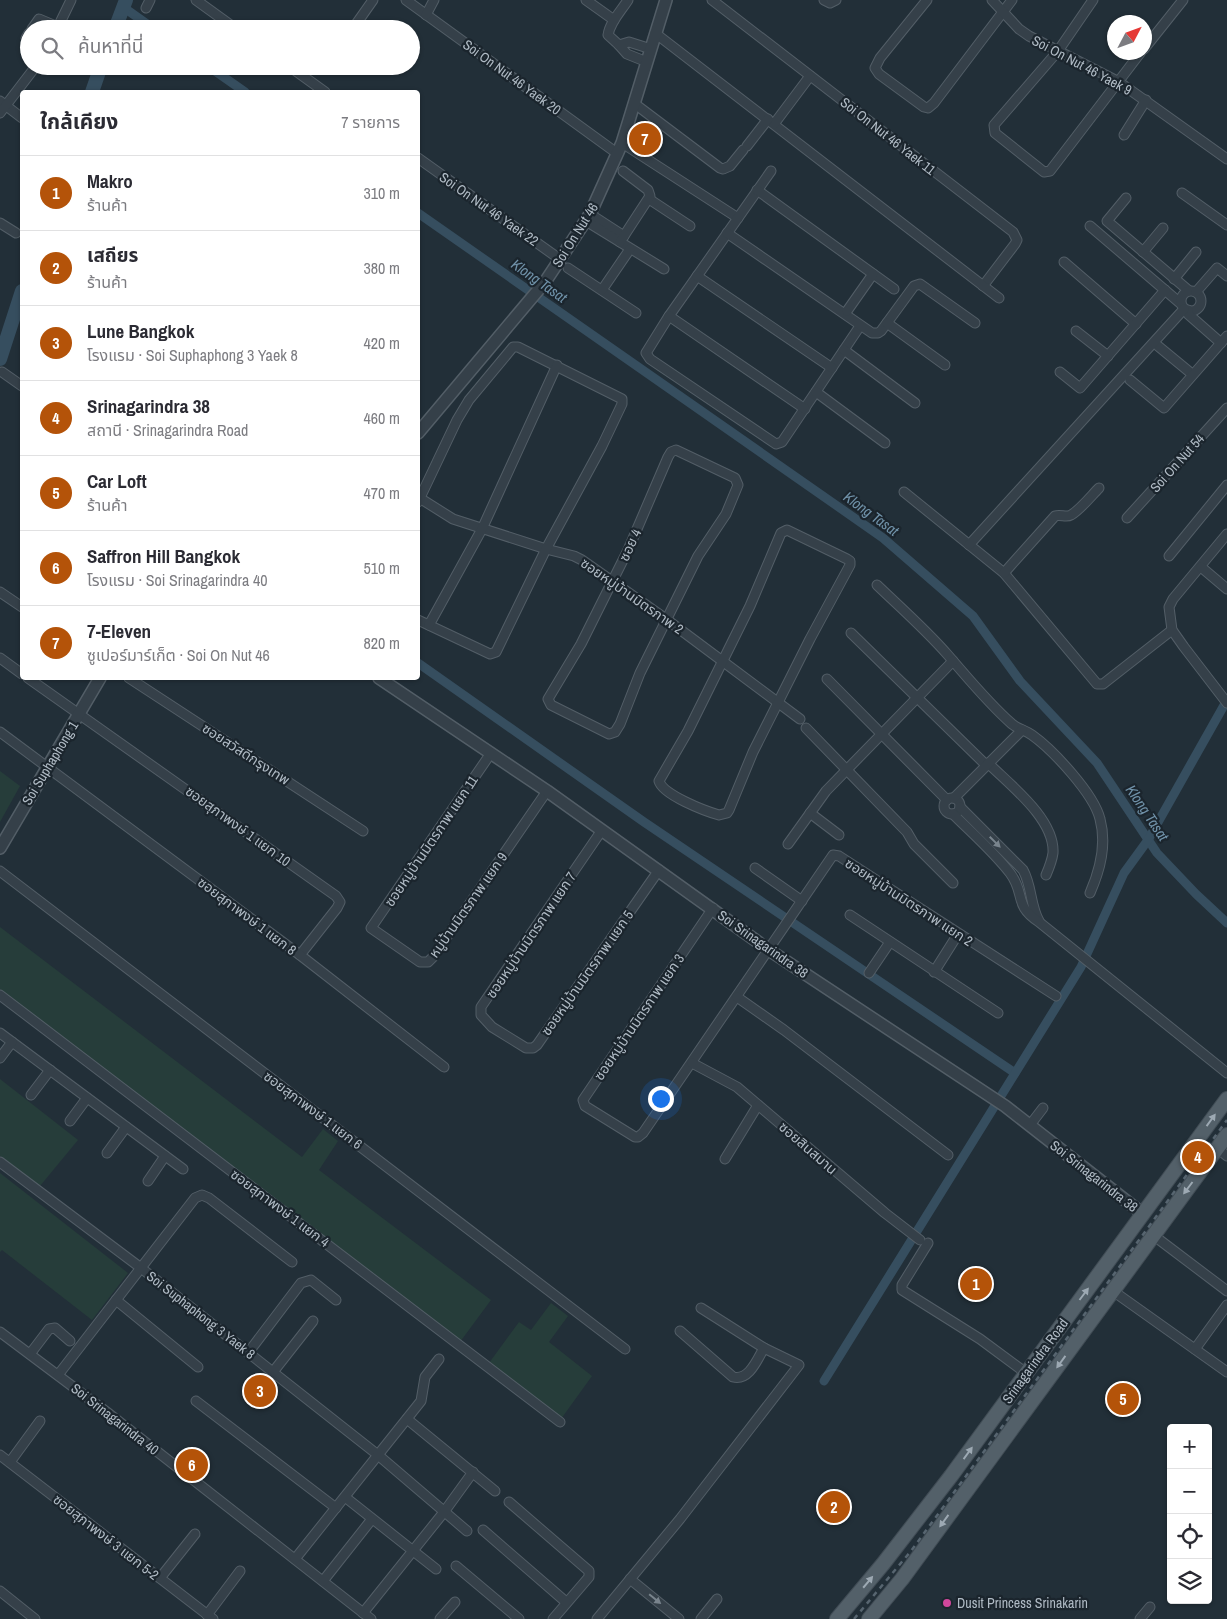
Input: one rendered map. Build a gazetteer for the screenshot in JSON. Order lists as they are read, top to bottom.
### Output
{
  "streets": {
    "main road": ["Srinagarindra Road"],
    "street": [
      "Soi On Nut 46 Yaek 9",
      "Soi On Nut 46 Yaek 20",
      "Soi On Nut 46 Yaek 11",
      "Soi On Nut 46 Yaek 22",
      "Soi On Nut 46",
      "Soi On Nut 54",
      "ซอย 4",
      "ซอยหมู่บ้านมิตรภาพ 2",
      "ซอยสวัสดีกรุงเทพ",
      "Soi Suphaphong 1",
      "ซอยสุภาพงษ์ 1 แยก 10",
      "ซอยหมู่บ้านมิตรภาพ แยก 11",
      "ซอยหมู่บ้านมิตรภาพ แยก 2",
      "หมู่บ้านมิตรภาพ แยก 9",
      "ซอยสุภาพงษ์ 1 แยก 8",
      "ซอยหมู่บ้านมิตรภาพ แยก 7",
      "Soi Srinagarindra 38",
      "ซอยหมู่บ้านมิตรภาพ แยก 5",
      "ซอยหมู่บ้านมิตรภาพ แยก 3",
      "ซอยสุภาพงษ์ 1 แยก 6",
      "ซอยสินสมาน",
      "ซอยสุภาพงษ์ 1 แยก 4",
      "Soi Suphaphong 3 Yaek 8",
      "Soi Srinagarindra 40",
      "ซอยสุภาพงษ์ 3 แยก 5-2"
    ]
  },
  "crossings": [
    ["Soi On Nut 46 Yaek 20", "Soi On Nut 46"],
    ["Soi On Nut 46 Yaek 22", "Soi On Nut 46"],
    ["ซอย 4", "ซอยหมู่บ้านมิตรภาพ 2"],
    ["Soi Suphaphong 1", "ซอยสุภาพงษ์ 1 แยก 10"],
    ["Soi Suphaphong 1", "ซอยสุภาพงษ์ 1 แยก 8"],
    ["ซอยสุภาพงษ์ 1 แยก 10", "ซอยสุภาพงษ์ 1 แยก 8"],
    ["ซอยหมู่บ้านมิตรภาพ แยก 11", "หมู่บ้านมิตรภาพ แยก 9"],
    ["ซอยหมู่บ้านมิตรภาพ แยก 11", "Soi Srinagarindra 38"],
    ["ซอยหมู่บ้านมิตรภาพ แยก 2", "Soi Srinagarindra 38"],
    ["ซอยหมู่บ้านมิตรภาพ แยก 2", "ซอยหมู่บ้านมิตรภาพ แยก 3"],
    ["ซอยหมู่บ้านมิตรภาพ แยก 2", "ซอยสินสมาน"],
    ["หมู่บ้านมิตรภาพ แยก 9", "Soi Srinagarindra 38"],
    ["ซอยหมู่บ้านมิตรภาพ แยก 7", "Soi Srinagarindra 38"],
    ["ซอยหมู่บ้านมิตรภาพ แยก 7", "ซอยหมู่บ้านมิตรภาพ แยก 5"],
    ["Soi Srinagarindra 38", "ซอยหมู่บ้านมิตรภาพ แยก 5"],
    ["Soi Srinagarindra 38", "ซอยหมู่บ้านมิตรภาพ แยก 3"],
    ["Soi Srinagarindra 38", "Srinagarindra Road"],
    ["ซอยหมู่บ้านมิตรภาพ แยก 3", "ซอยสินสมาน"],
    ["ซอยสินสมาน", "Srinagarindra Road"]
  ],
  "water": ["Klong Tasat"],
  "places": ["Dusit Princess Srinakarin"],
  "north": "top right",
  "page": {
    "search": "ค้นหาที่นี่",
    "heading": ["ใกล้เคียง", "7 รายการ"],
    "pins": [
      "7",
      "4",
      "1",
      "3",
      "5",
      "6",
      "2"
    ],
    "list": [
      {
        "mark": "1",
        "name": "Makro",
        "note": "ร้านค้า",
        "value": "310 m"
      },
      {
        "mark": "2",
        "name": "เสถียร",
        "note": "ร้านค้า",
        "value": "380 m"
      },
      {
        "mark": "3",
        "name": "Lune Bangkok",
        "note": "โรงแรม · Soi Suphaphong 3 Yaek 8",
        "value": "420 m"
      },
      {
        "mark": "4",
        "name": "Srinagarindra 38",
        "note": "สถานี · Srinagarindra Road",
        "value": "460 m"
      },
      {
        "mark": "5",
        "name": "Car Loft",
        "note": "ร้านค้า",
        "value": "470 m"
      },
      {
        "mark": "6",
        "name": "Saffron Hill Bangkok",
        "note": "โรงแรม · Soi Srinagarindra 40",
        "value": "510 m"
      },
      {
        "mark": "7",
        "name": "7-Eleven",
        "note": "ซูเปอร์มาร์เก็ต · Soi On Nut 46",
        "value": "820 m"
      }
    ],
    "map_buttons": ["+", "−"]
  }
}
